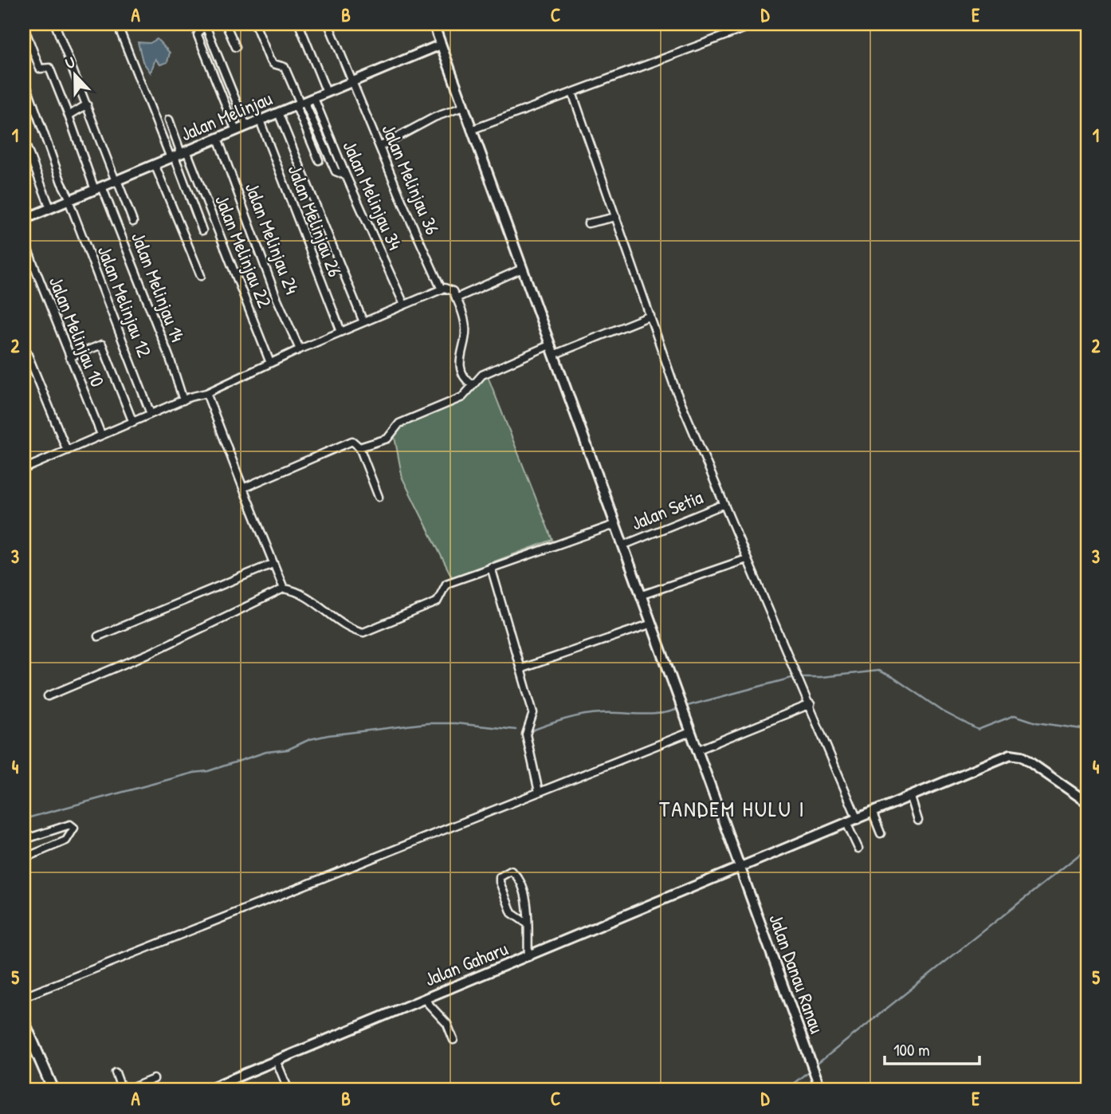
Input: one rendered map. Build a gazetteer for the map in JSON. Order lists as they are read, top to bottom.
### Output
{
  "streets": {
    "street": [
      "Jalan Melinjau",
      "Jalan Melinjau 36",
      "Jalan Melinjau 34",
      "Jalan Melinjau 26",
      "Jalan Melinjau 24",
      "Jalan Melinjau 22",
      "Jalan Melinjau 14",
      "Jalan Melinjau 12",
      "Jalan Melinjau 10",
      "Jalan Setia",
      "Jalan Gaharu",
      "Jalan Danau Ranau"
    ]
  },
  "crossings": [
    ["Jalan Melinjau", "Jalan Melinjau 36"],
    ["Jalan Melinjau", "Jalan Melinjau 34"],
    ["Jalan Melinjau", "Jalan Melinjau 26"],
    ["Jalan Melinjau", "Jalan Melinjau 24"],
    ["Jalan Melinjau", "Jalan Melinjau 22"],
    ["Jalan Melinjau", "Jalan Melinjau 14"],
    ["Jalan Melinjau", "Jalan Melinjau 12"],
    ["Jalan Melinjau", "Jalan Danau Ranau"],
    ["Jalan Setia", "Jalan Danau Ranau"],
    ["Jalan Gaharu", "Jalan Danau Ranau"]
  ],
  "districts": ["TANDEM HULU I"],
  "scale_bar": "100 m",
  "north": "top",
  "grid": {
    "columns": [
      "A",
      "B",
      "C",
      "D",
      "E"
    ],
    "rows": [
      "1",
      "2",
      "3",
      "4",
      "5"
    ]
  }
}
